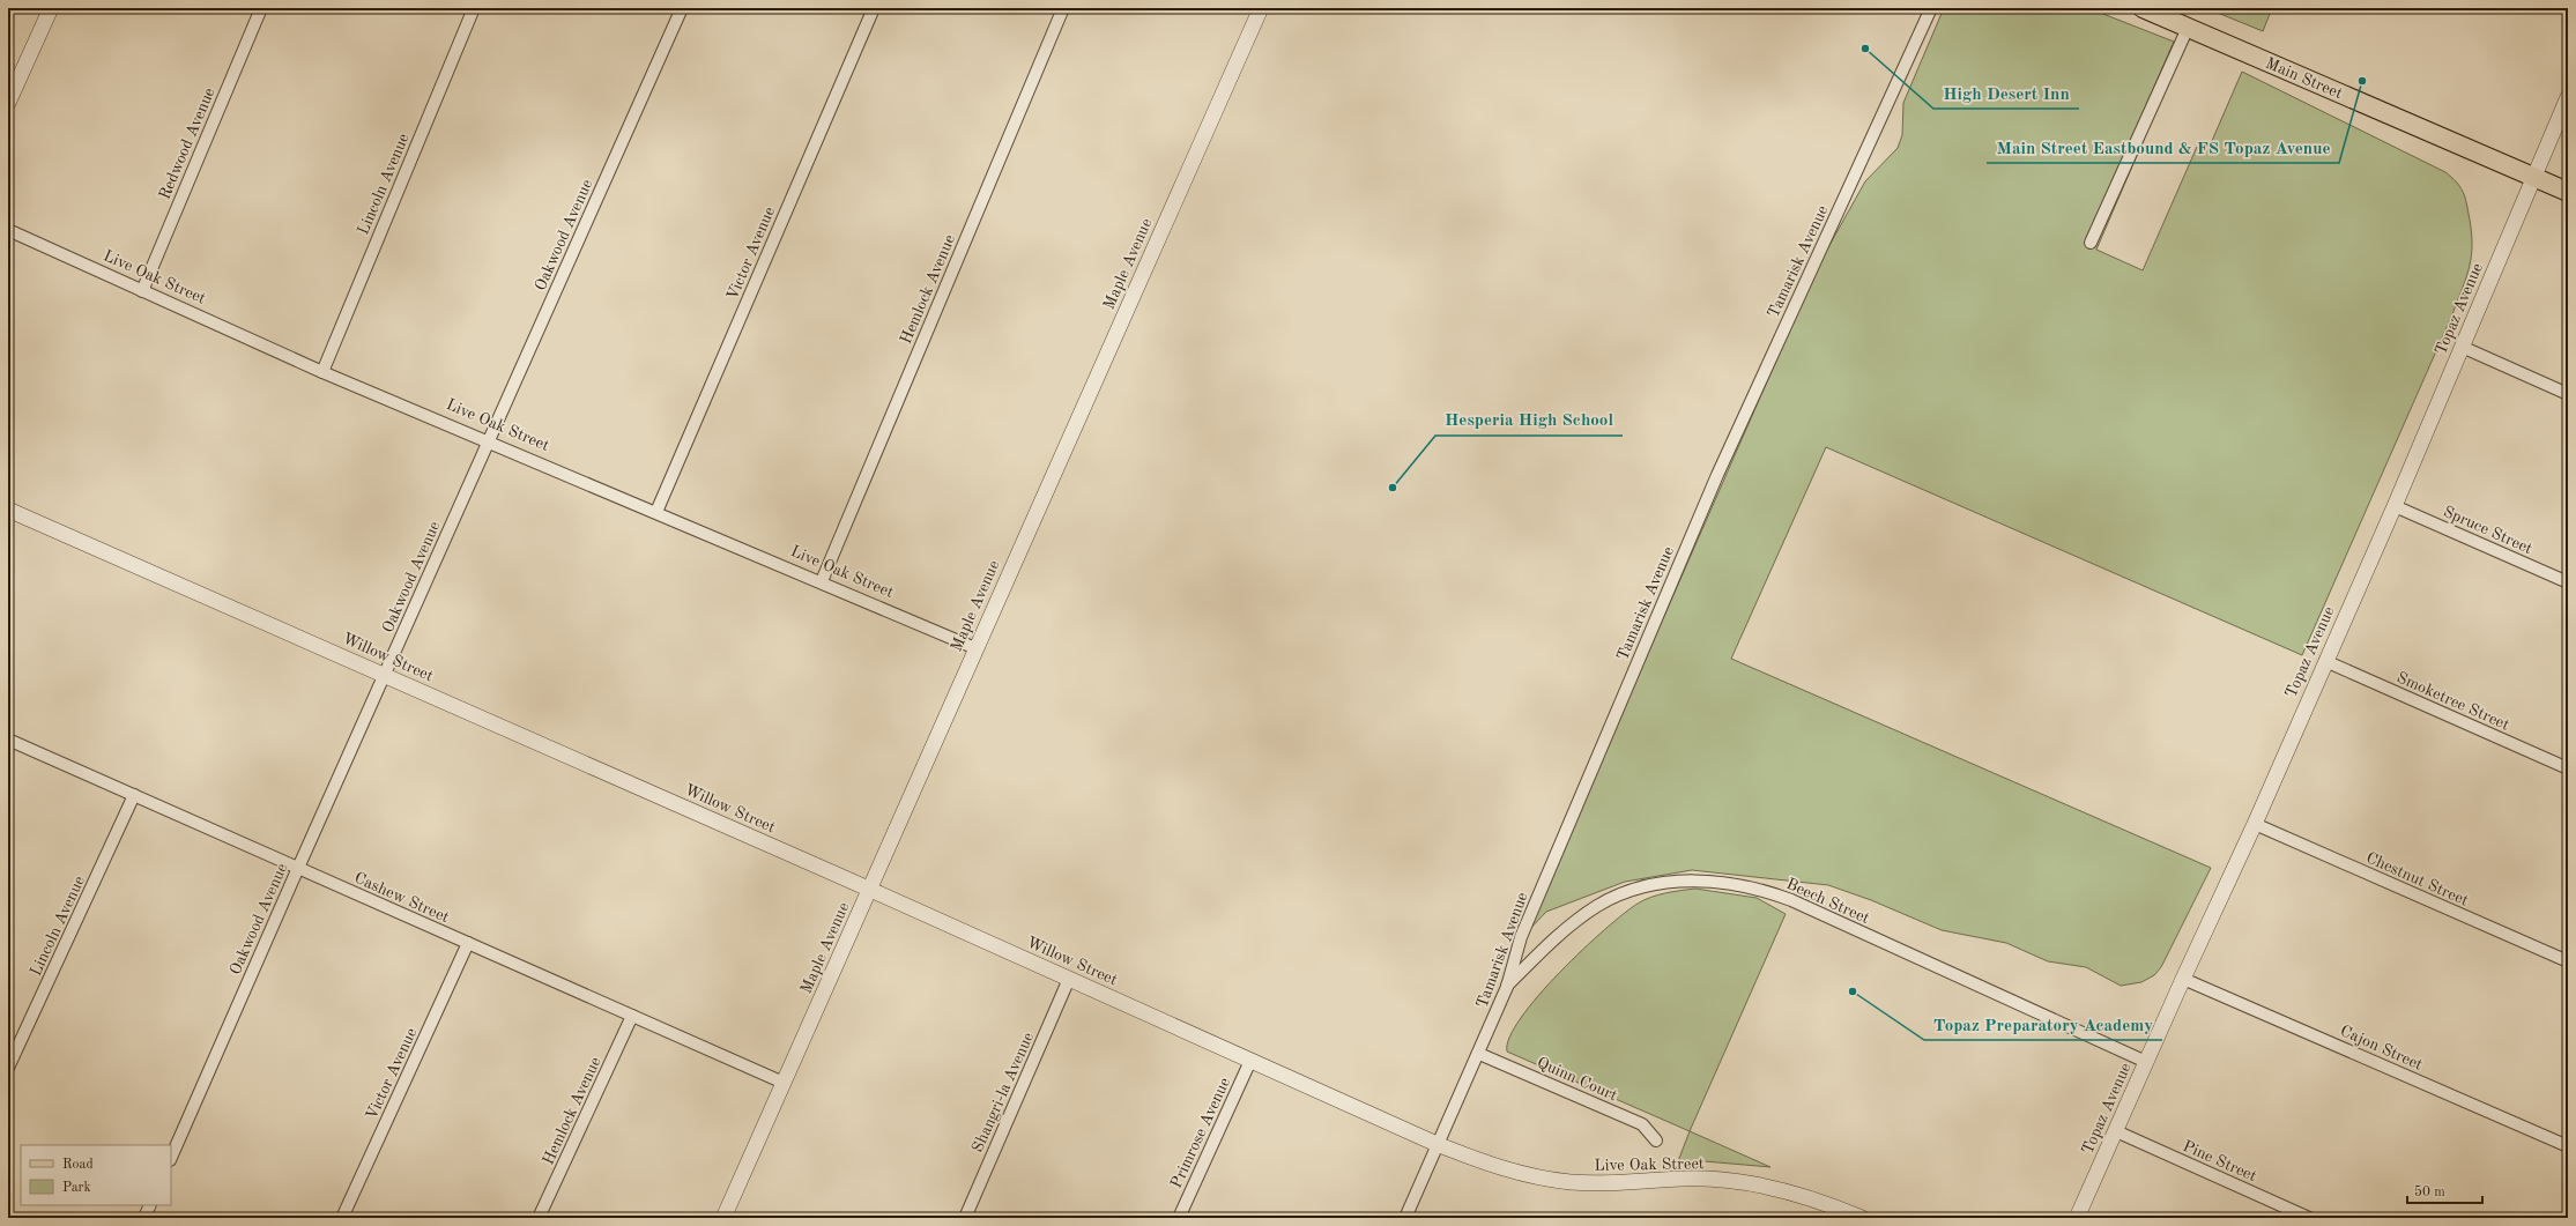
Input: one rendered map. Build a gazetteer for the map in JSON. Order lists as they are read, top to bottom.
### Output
{
  "streets": {
    "main road": ["Main Street"],
    "street": [
      "Redwood Avenue",
      "Lincoln Avenue",
      "Oakwood Avenue",
      "Victor Avenue",
      "Tamarisk Avenue",
      "Maple Avenue",
      "Live Oak Street",
      "Hemlock Avenue",
      "Topaz Avenue",
      "Spruce Street",
      "Willow Street",
      "Smoketree Street",
      "Chestnut Street",
      "Cashew Street",
      "Beech Street",
      "Cajon Street",
      "Quinn Court",
      "Shangri-la Avenue",
      "Primrose Avenue",
      "Pine Street"
    ]
  },
  "crossings": [
    ["Main Street", "Topaz Avenue"],
    ["Redwood Avenue", "Live Oak Street"],
    ["Lincoln Avenue", "Live Oak Street"],
    ["Lincoln Avenue", "Cashew Street"],
    ["Oakwood Avenue", "Live Oak Street"],
    ["Oakwood Avenue", "Willow Street"],
    ["Oakwood Avenue", "Cashew Street"],
    ["Victor Avenue", "Live Oak Street"],
    ["Victor Avenue", "Cashew Street"],
    ["Tamarisk Avenue", "Live Oak Street"],
    ["Tamarisk Avenue", "Willow Street"],
    ["Tamarisk Avenue", "Beech Street"],
    ["Tamarisk Avenue", "Quinn Court"],
    ["Maple Avenue", "Live Oak Street"],
    ["Maple Avenue", "Willow Street"],
    ["Maple Avenue", "Cashew Street"],
    ["Live Oak Street", "Hemlock Avenue"],
    ["Live Oak Street", "Willow Street"],
    ["Hemlock Avenue", "Cashew Street"],
    ["Topaz Avenue", "Spruce Street"],
    ["Topaz Avenue", "Smoketree Street"],
    ["Topaz Avenue", "Chestnut Street"],
    ["Topaz Avenue", "Beech Street"],
    ["Topaz Avenue", "Cajon Street"],
    ["Topaz Avenue", "Pine Street"],
    ["Willow Street", "Shangri-la Avenue"],
    ["Willow Street", "Primrose Avenue"]
  ],
  "places": [
    "High Desert Inn",
    "Main Street Eastbound & FS Topaz Avenue",
    "Hesperia High School",
    "Topaz Preparatory Academy"
  ],
  "legend": ["Road", "Park"],
  "scale_bar": "50 m"
}
